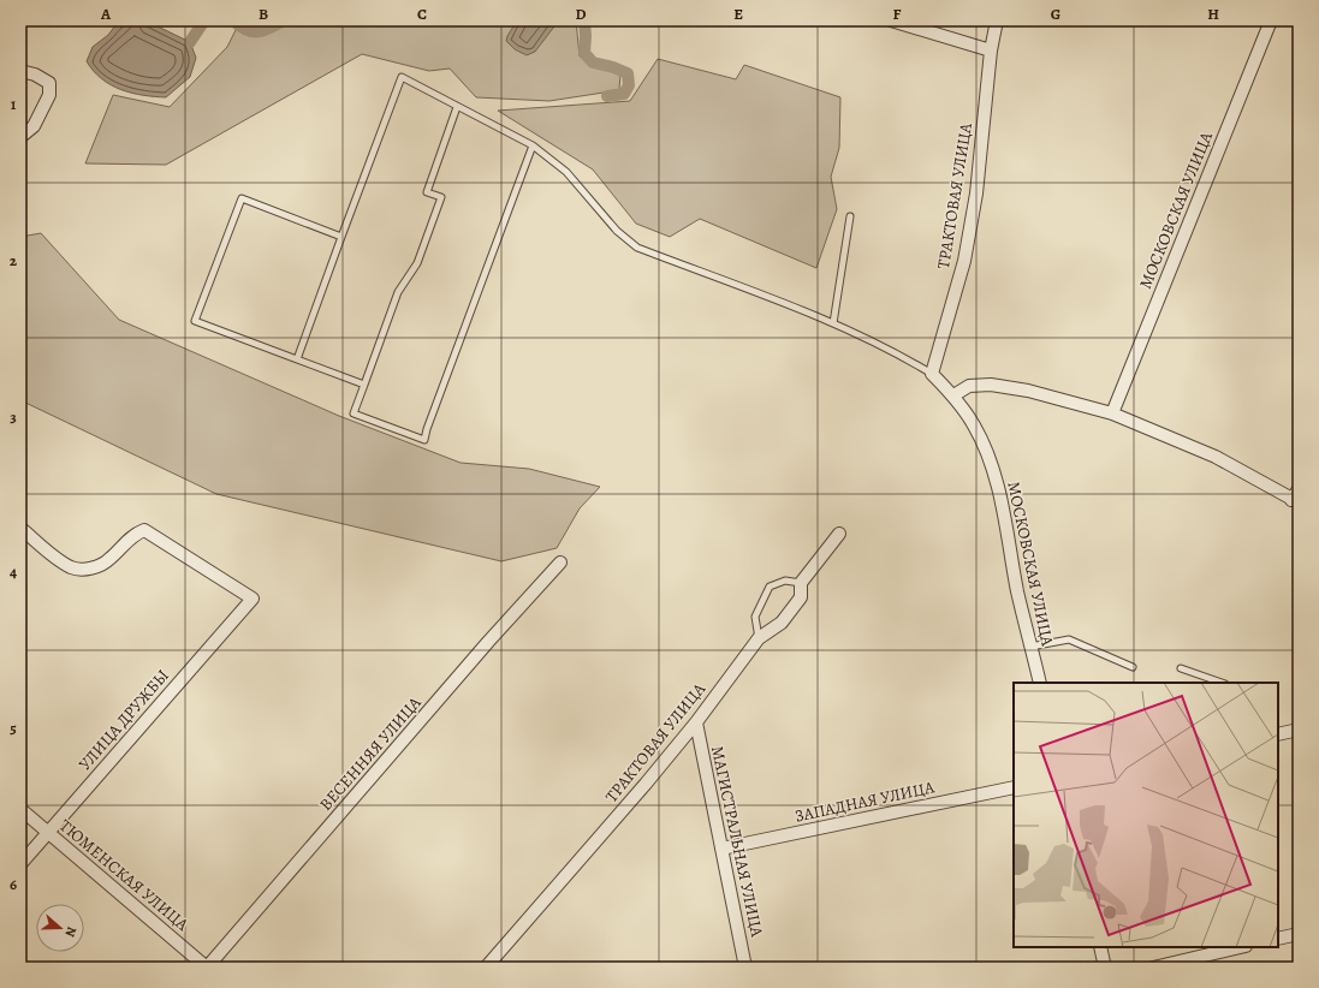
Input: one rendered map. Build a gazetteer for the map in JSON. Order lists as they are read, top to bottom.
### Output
{
  "streets": {
    "street": [
      "ТРАКТОВАЯ УЛИЦА",
      "МОСКОВСКАЯ УЛИЦА",
      "УЛИЦА ДРУЖБЫ",
      "ВЕСЕННЯЯ УЛИЦА",
      "ЗАПАДНАЯ УЛИЦА",
      "МАГИСТРАЛЬНАЯ УЛИЦА",
      "ТЮМЕНСКАЯ УЛИЦА"
    ]
  },
  "crossings": [
    ["ТРАКТОВАЯ УЛИЦА", "МОСКОВСКАЯ УЛИЦА"],
    ["ТРАКТОВАЯ УЛИЦА", "МАГИСТРАЛЬНАЯ УЛИЦА"],
    ["УЛИЦА ДРУЖБЫ", "ТЮМЕНСКАЯ УЛИЦА"],
    ["ВЕСЕННЯЯ УЛИЦА", "ТЮМЕНСКАЯ УЛИЦА"],
    ["ЗАПАДНАЯ УЛИЦА", "МАГИСТРАЛЬНАЯ УЛИЦА"]
  ],
  "north": "right",
  "grid": {
    "columns": [
      "A",
      "B",
      "C",
      "D",
      "E",
      "F",
      "G",
      "H"
    ],
    "rows": [
      "1",
      "2",
      "3",
      "4",
      "5",
      "6"
    ]
  }
}
